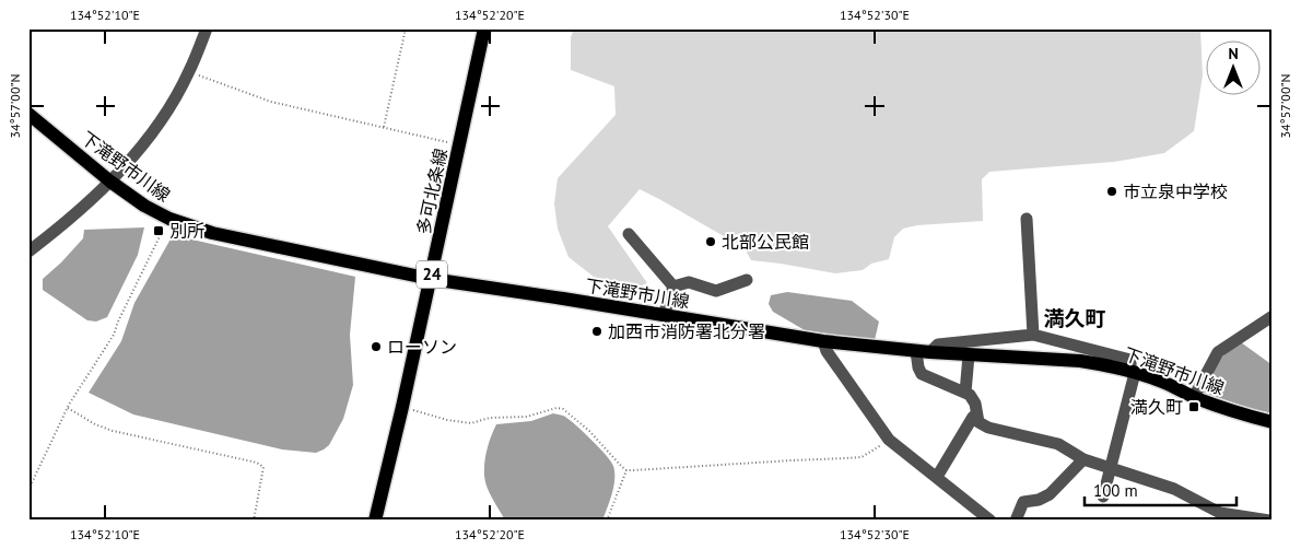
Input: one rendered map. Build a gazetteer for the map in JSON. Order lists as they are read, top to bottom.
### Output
{
  "streets": {
    "main road": ["下滝野市川線", "多可北条線", "24"]
  },
  "crossings": [
    ["下滝野市川線", "多可北条線"]
  ],
  "districts": ["満久町"],
  "places": {
    "other": [
      "市立泉中学校",
      "北部公民館",
      "加西市消防署北分署",
      "ローソン"
    ],
    "transit": ["別所", "満久町"]
  },
  "scale_bar": "100 m",
  "north": "top",
  "coordinates": [
    "134°52'10\"E",
    "134°52'20\"E",
    "134°52'30\"E",
    "34°57'00\"N"
  ]
}
